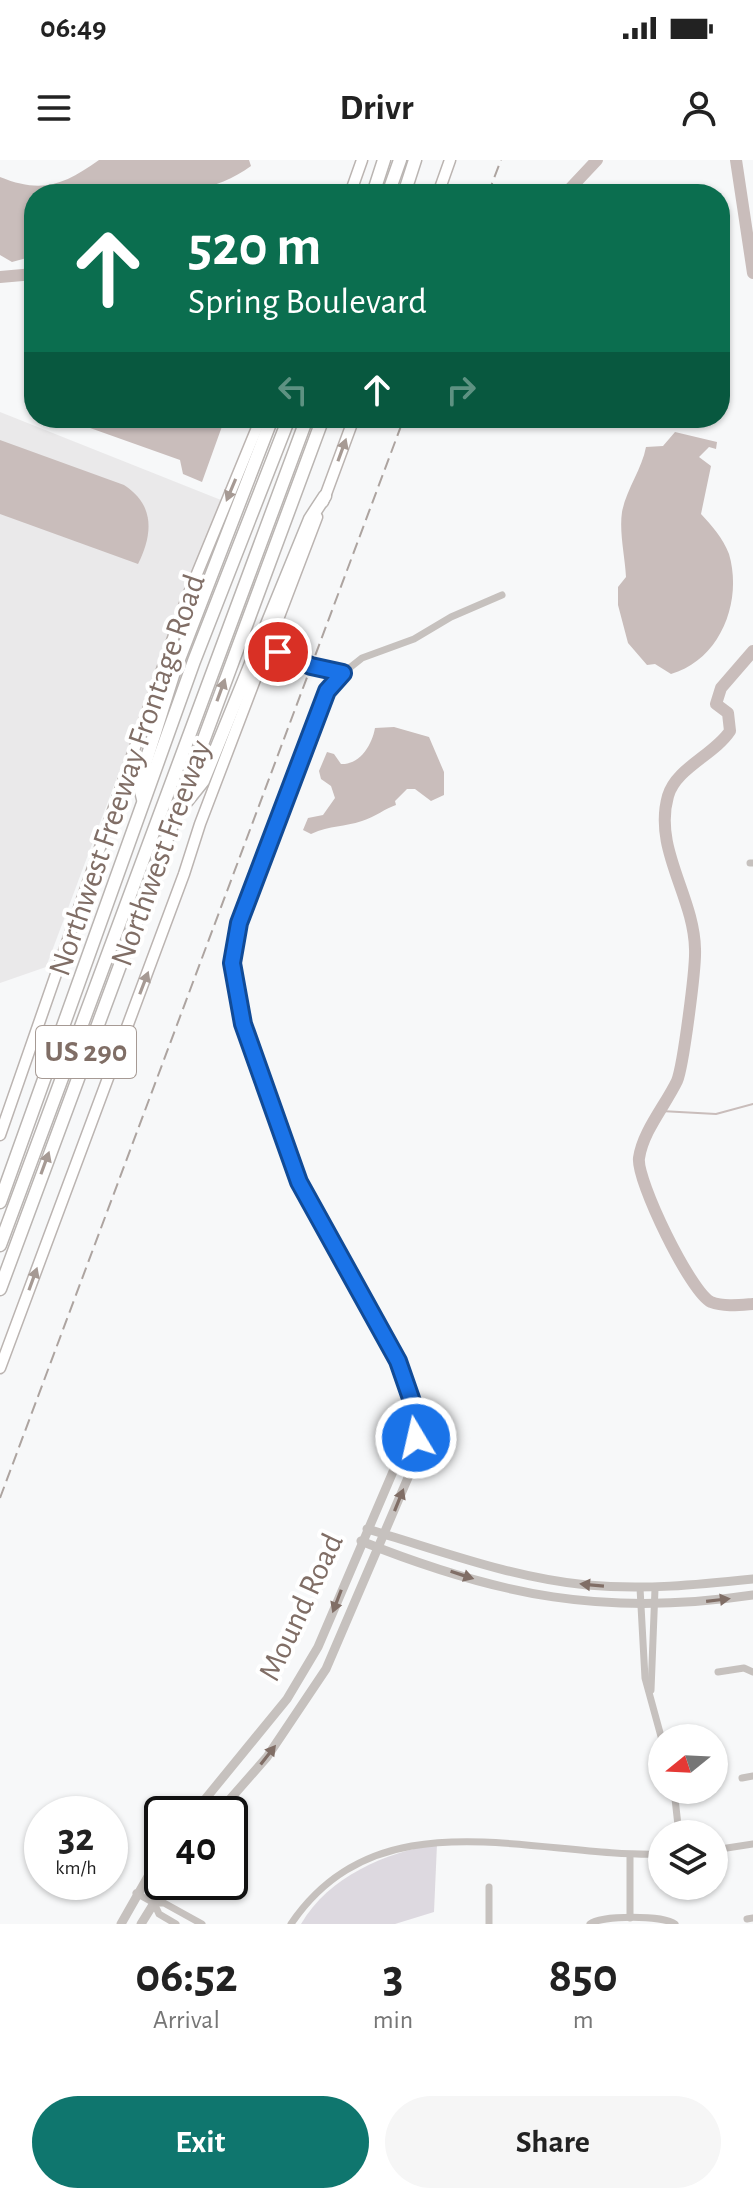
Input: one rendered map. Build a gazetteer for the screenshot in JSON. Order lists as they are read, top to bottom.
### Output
{
  "streets": {
    "highway": ["Northwest Freeway", "US 290"],
    "main road": ["Northwest Freeway Frontage Road"],
    "street": ["Mound Road"]
  },
  "north": "left",
  "page": {
    "status": "06:49",
    "header": "Drivr",
    "turn": ["520 m", "Spring Boulevard"],
    "speed": "32 km/h",
    "limit": "40",
    "eta": [
      "06:52",
      "Arrival",
      "3",
      "min",
      "850",
      "m"
    ],
    "buttons": ["Exit", "Share"]
  }
}
